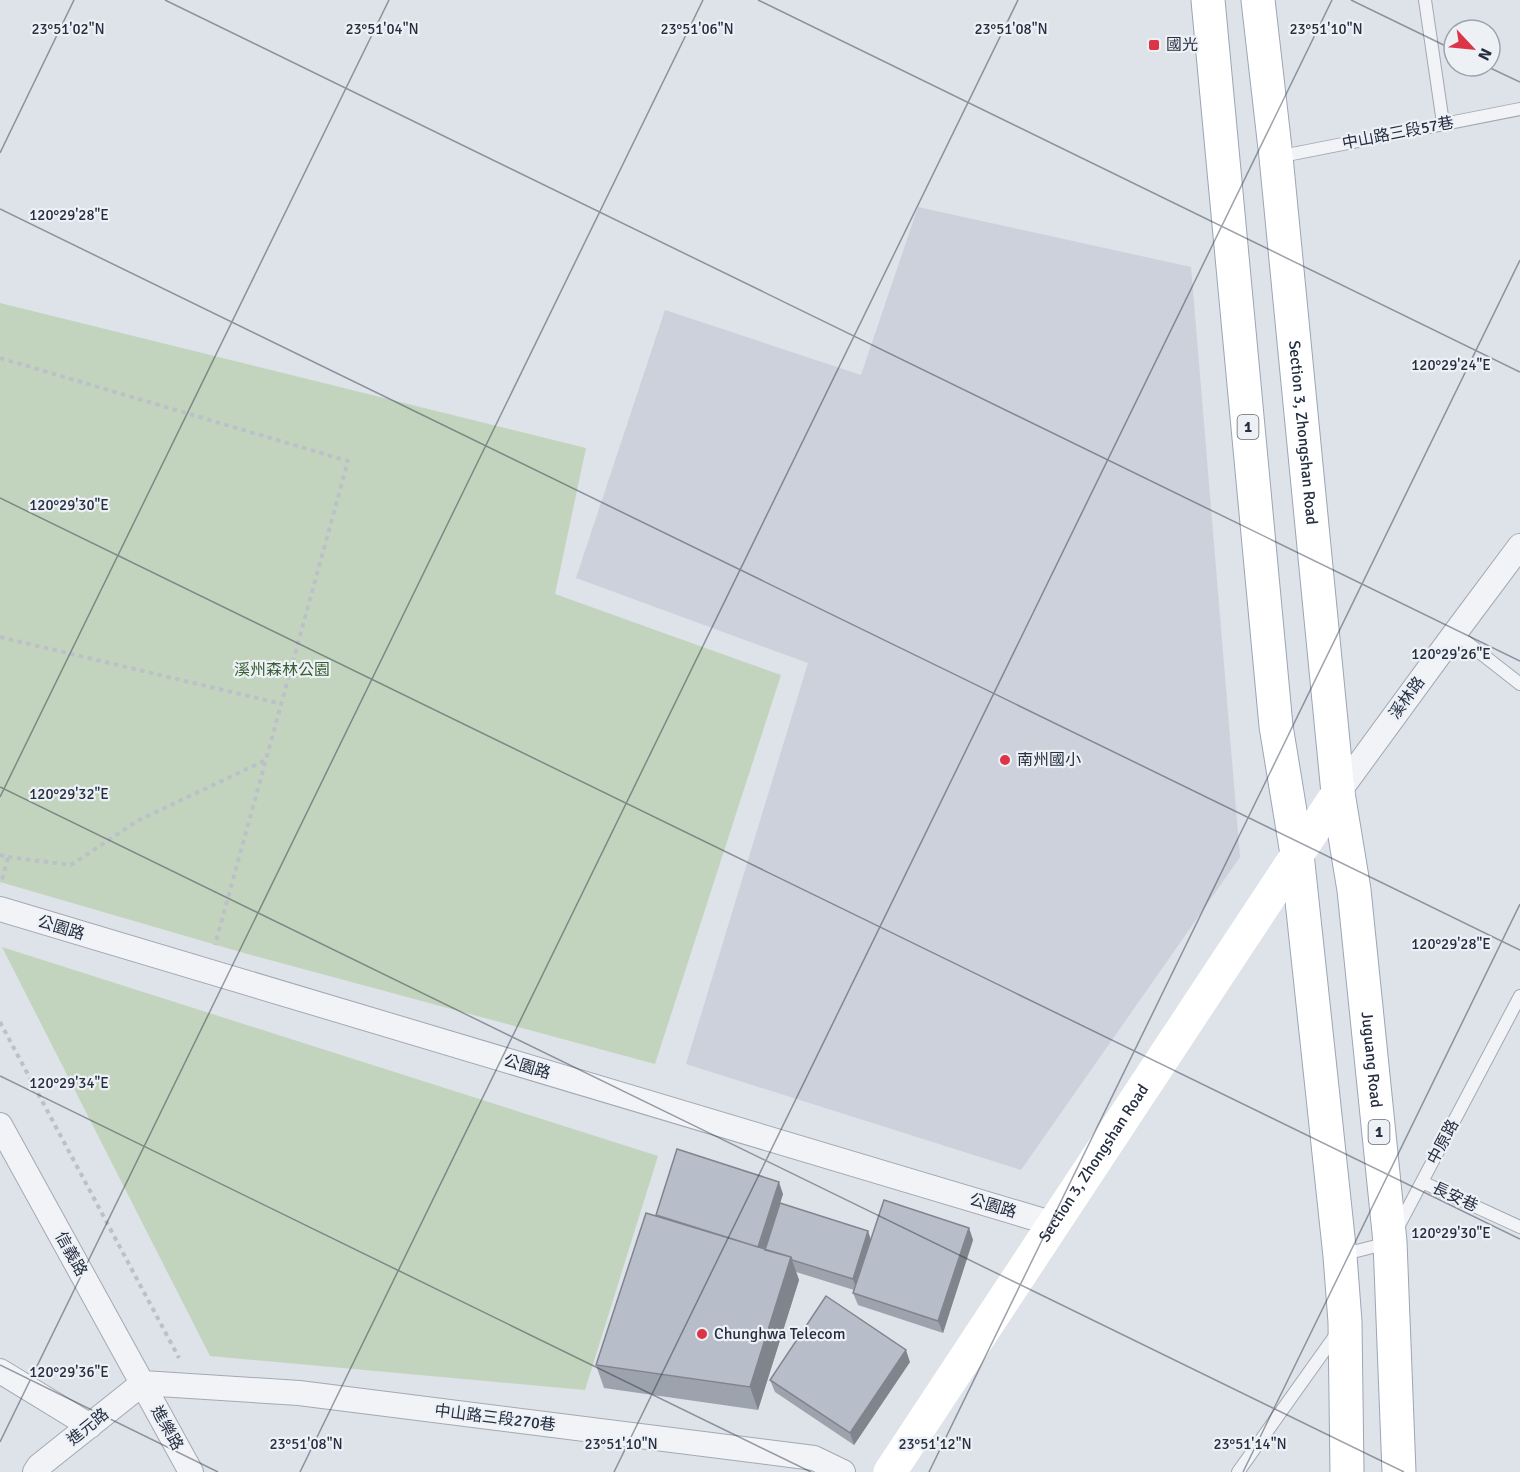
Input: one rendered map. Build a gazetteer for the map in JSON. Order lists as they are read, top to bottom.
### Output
{
  "streets": {
    "main road": ["1", "Section 3, Zhongshan Road", "Juguang Road"],
    "street": [
      "溪林路",
      "公園路",
      "信義路",
      "中山路三段270巷",
      "進元路",
      "進樂路"
    ],
    "lane": ["中山路三段57巷", "中原路", "長安巷"]
  },
  "crossings": [
    ["中山路三段57巷", "Section 3, Zhongshan Road"],
    ["1", "Section 3, Zhongshan Road"],
    ["Section 3, Zhongshan Road", "溪林路"],
    ["Section 3, Zhongshan Road", "公園路"],
    ["Section 3, Zhongshan Road", "Juguang Road"],
    ["溪林路", "Juguang Road"],
    ["Juguang Road", "中原路"],
    ["中原路", "長安巷"],
    ["信義路", "中山路三段270巷"],
    ["信義路", "進元路"],
    ["信義路", "進樂路"],
    ["中山路三段270巷", "進元路"],
    ["中山路三段270巷", "進樂路"],
    ["進元路", "進樂路"]
  ],
  "parks": ["溪州森林公園"],
  "places": {
    "transit": ["國光"],
    "other": ["南州國小", "Chunghwa Telecom"]
  },
  "north": "bottom right",
  "coordinates": [
    "23°51'02\"N",
    "23°51'04\"N",
    "23°51'06\"N",
    "23°51'08\"N",
    "23°51'10\"N",
    "120°29'28\"E",
    "120°29'24\"E",
    "120°29'30\"E",
    "120°29'26\"E",
    "120°29'32\"E",
    "120°29'34\"E",
    "120°29'36\"E",
    "23°51'12\"N",
    "23°51'14\"N"
  ]
}
